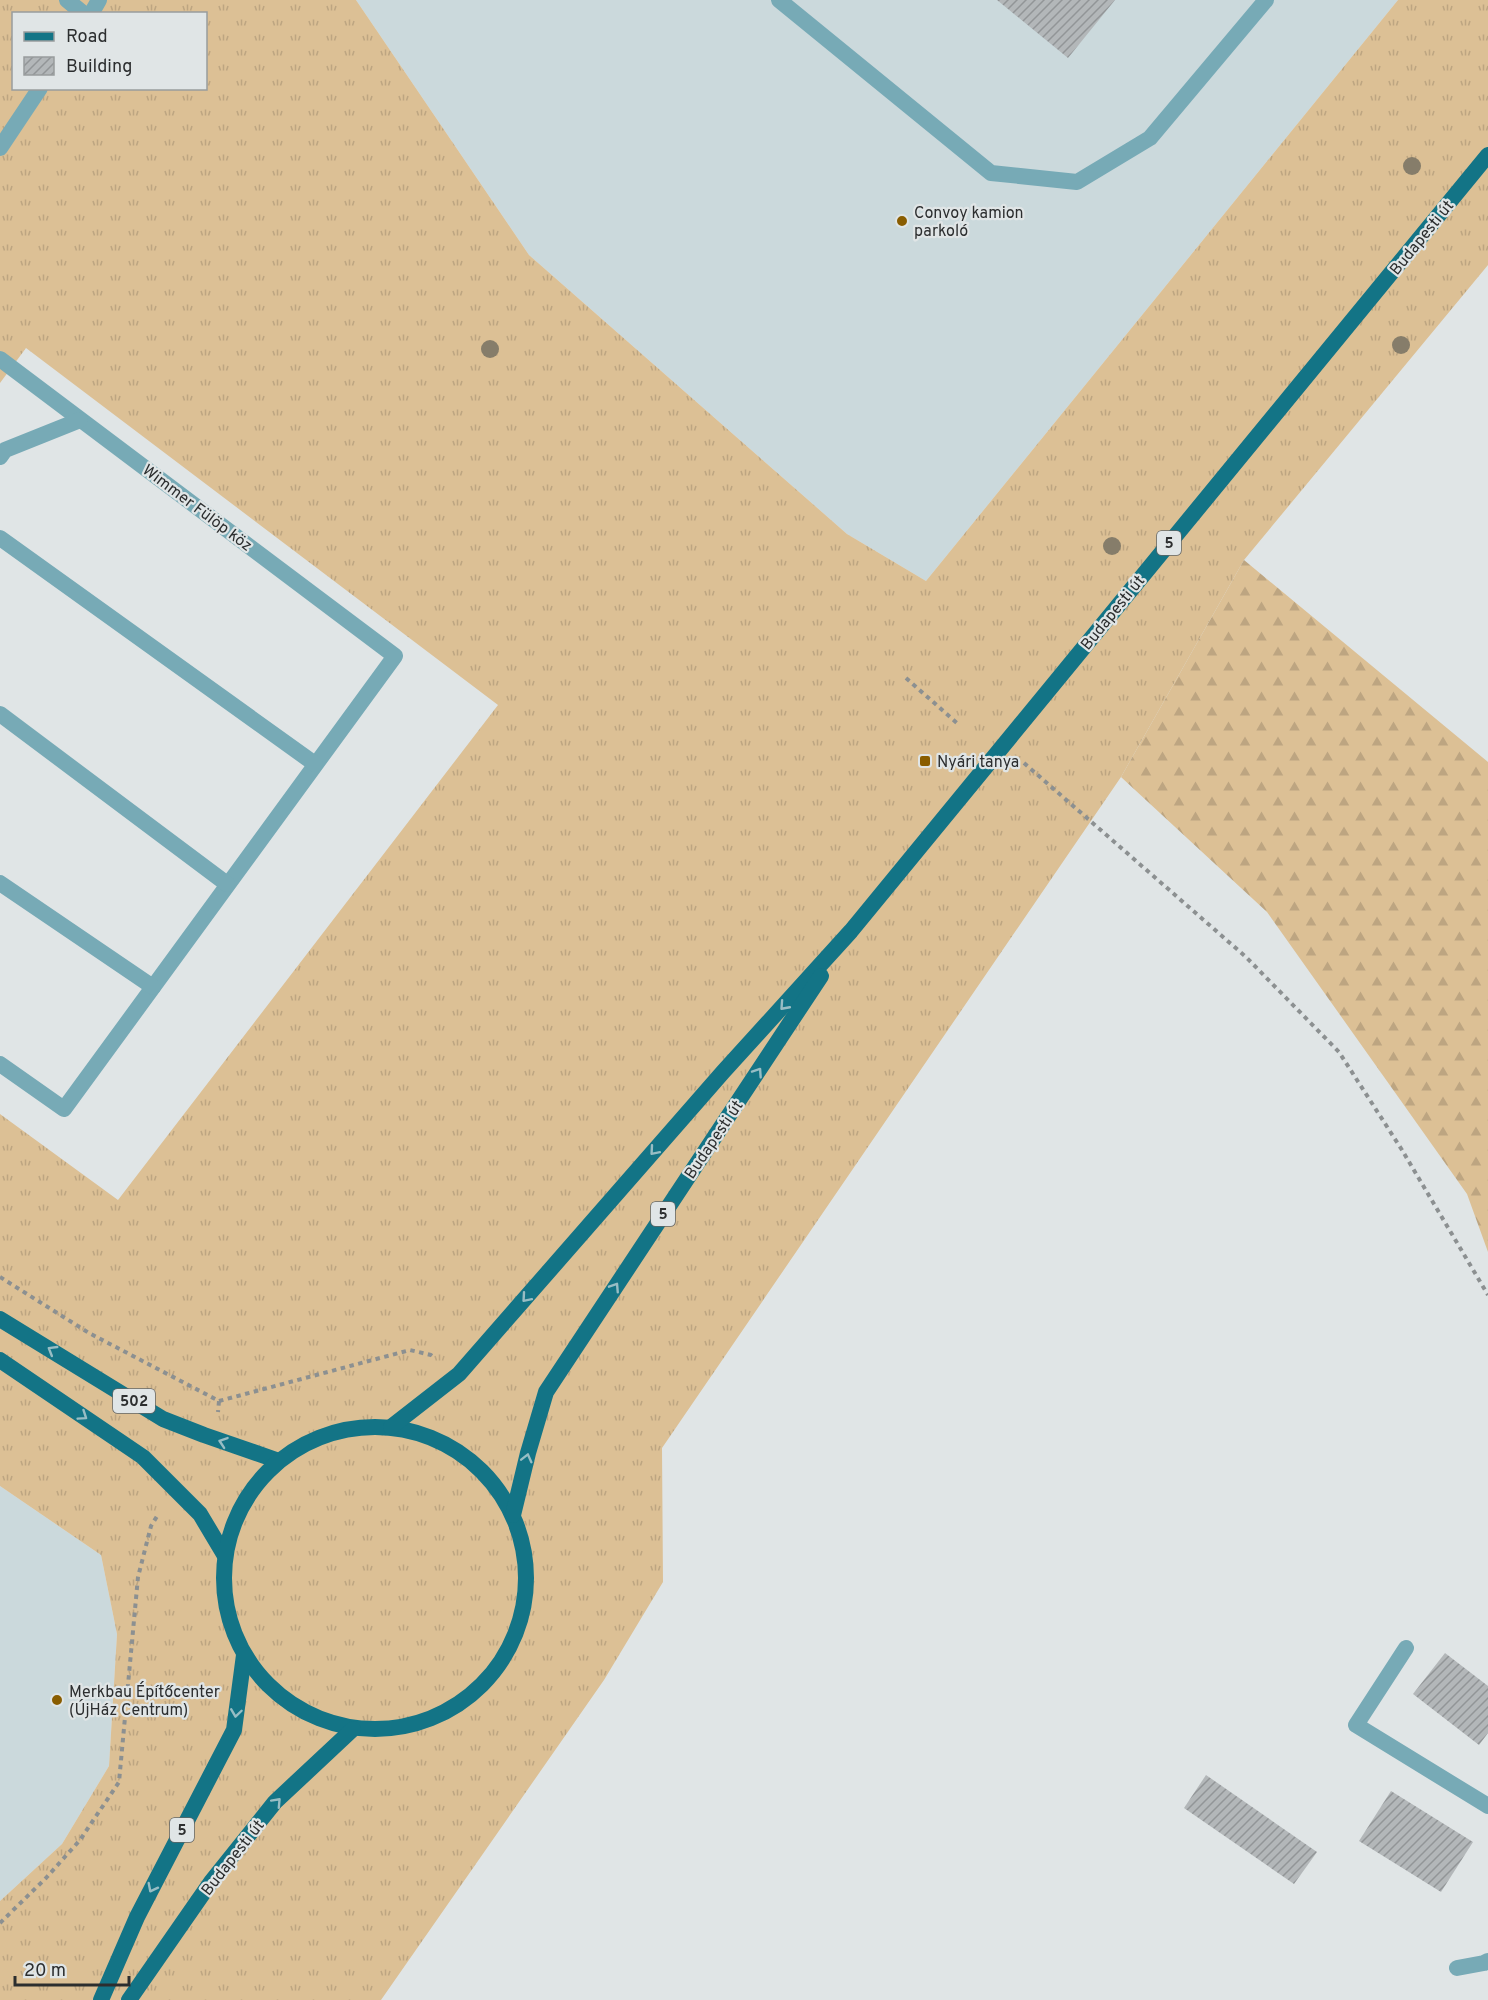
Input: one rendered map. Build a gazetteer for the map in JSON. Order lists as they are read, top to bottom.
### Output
{
  "streets": {
    "main road": ["Budapesti út", "5", "502"],
    "street": ["Wimmer Fülöp köz"]
  },
  "places": {
    "other": ["Convoy kamion parkoló", "Merkbau Építőcenter (ÚjHáz Centrum)"],
    "transit": ["Nyári tanya"]
  },
  "legend": ["Road", "Building"],
  "scale_bar": "20 m"
}
